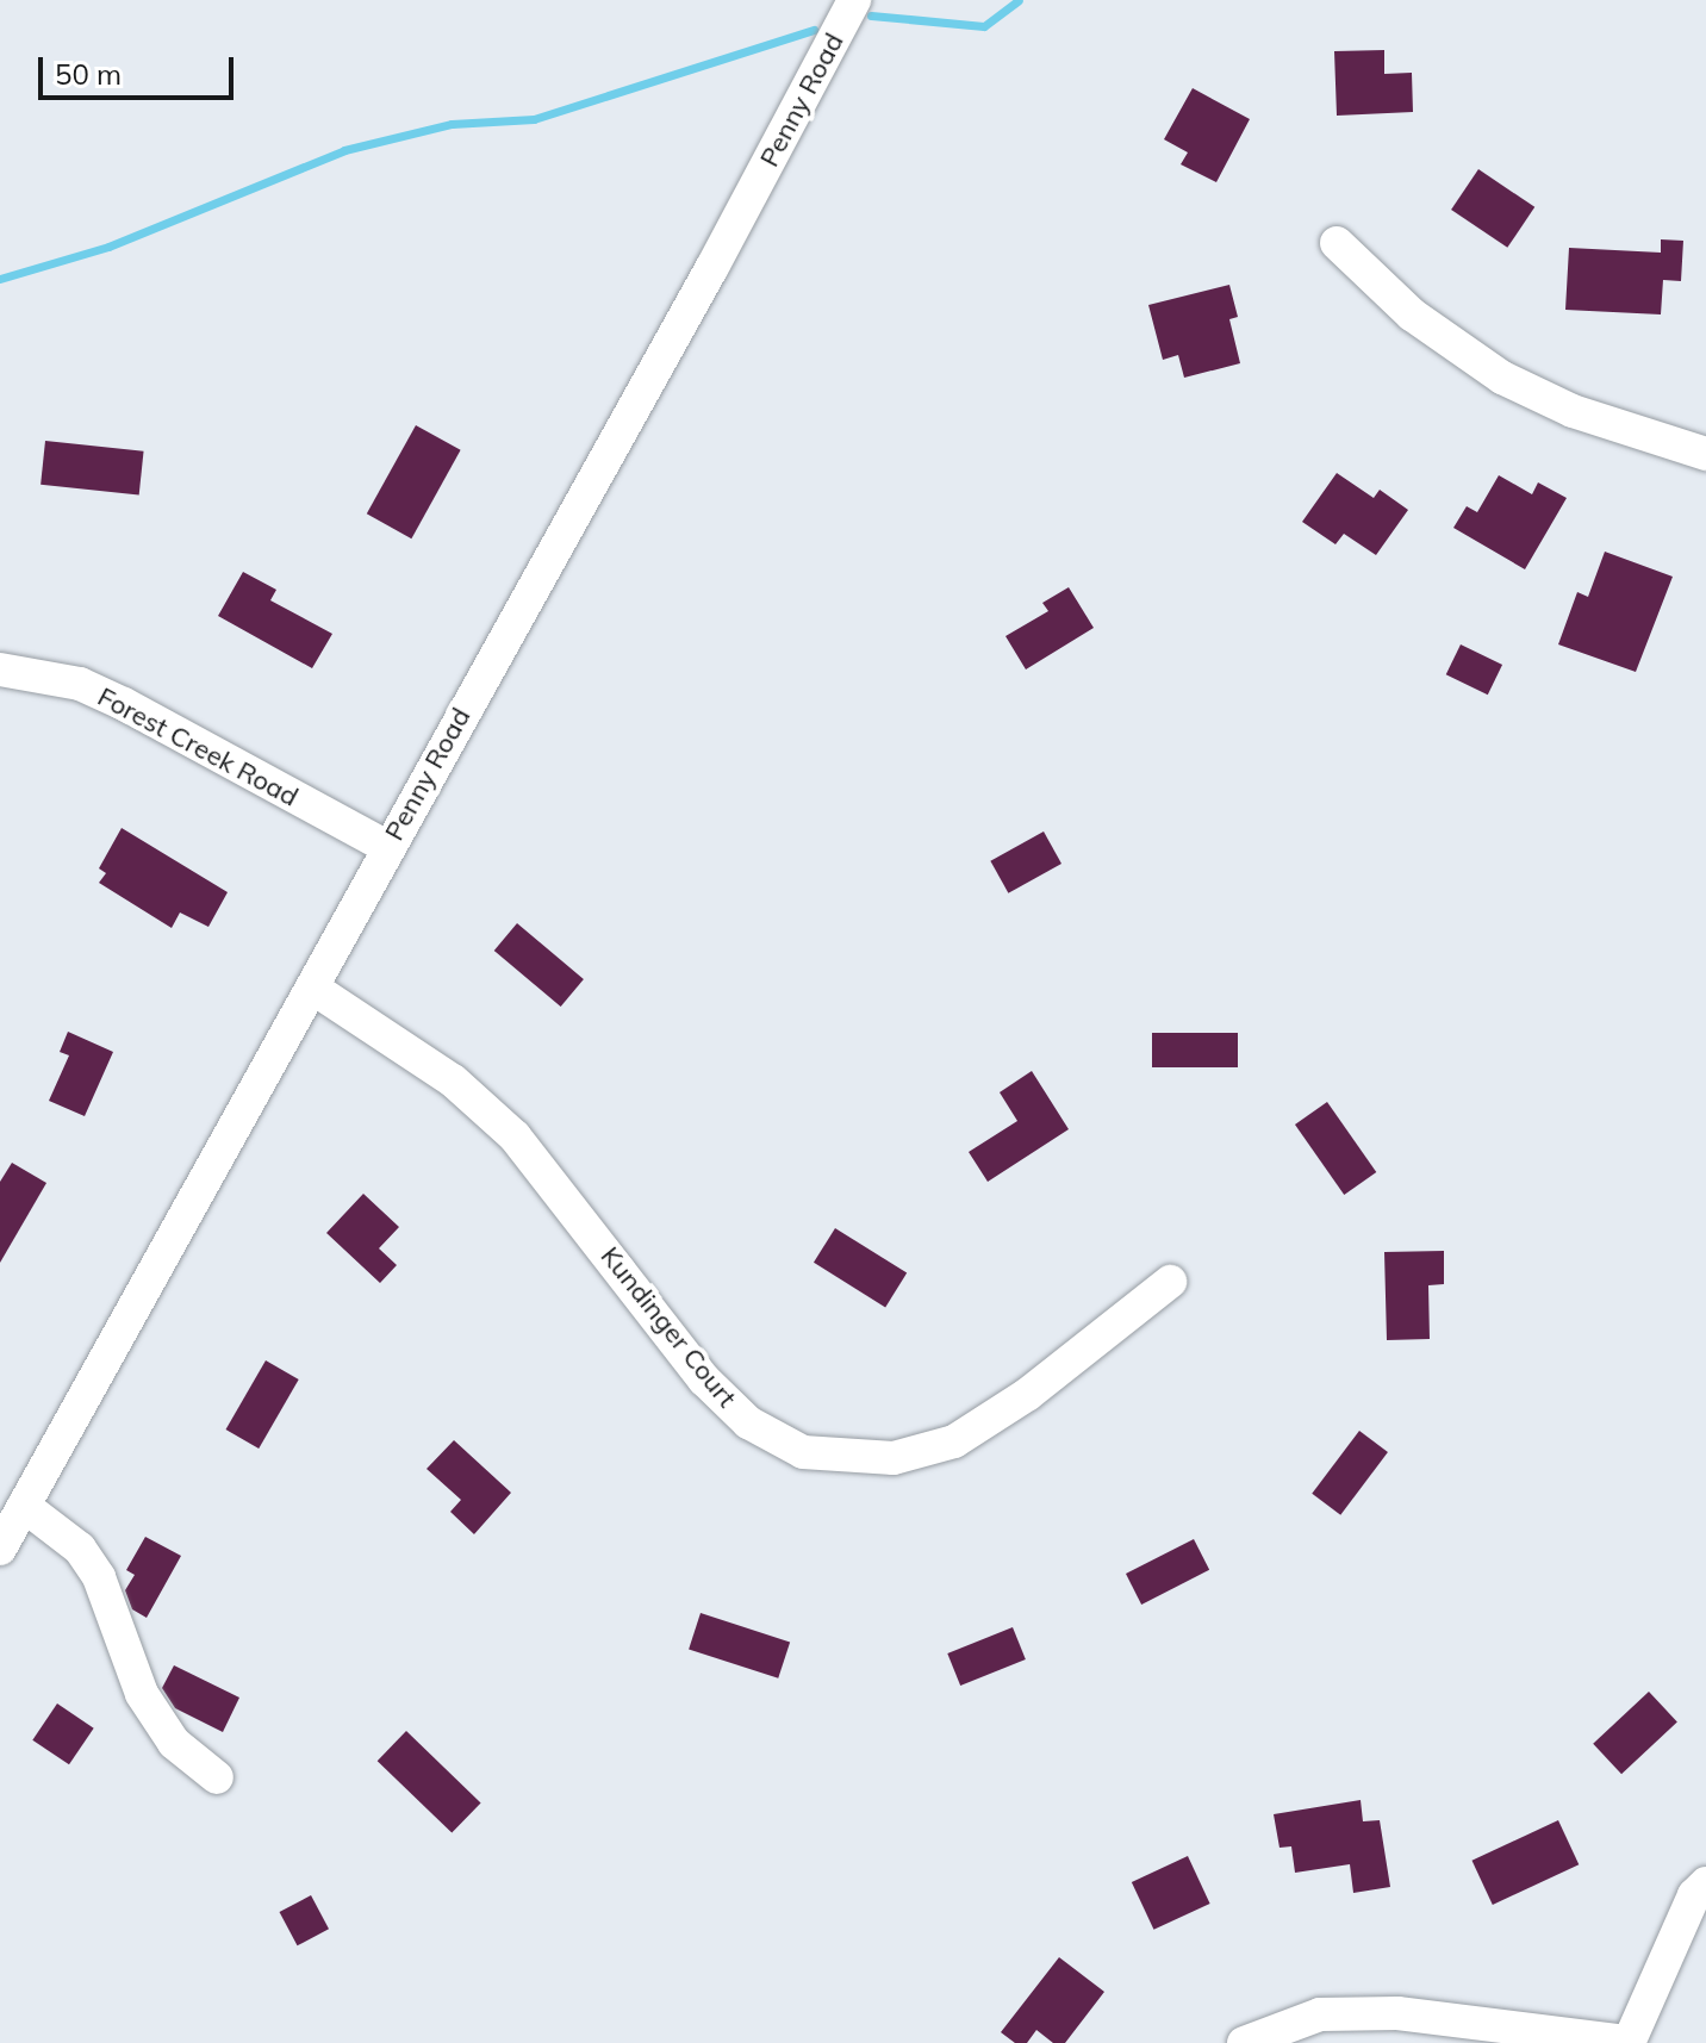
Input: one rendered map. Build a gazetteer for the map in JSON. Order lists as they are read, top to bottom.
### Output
{
  "streets": {
    "street": ["Penny Road", "Forest Creek Road", "Kundinger Court"]
  },
  "crossings": [
    ["Penny Road", "Forest Creek Road"],
    ["Penny Road", "Kundinger Court"]
  ],
  "scale_bar": "50 m"
}
